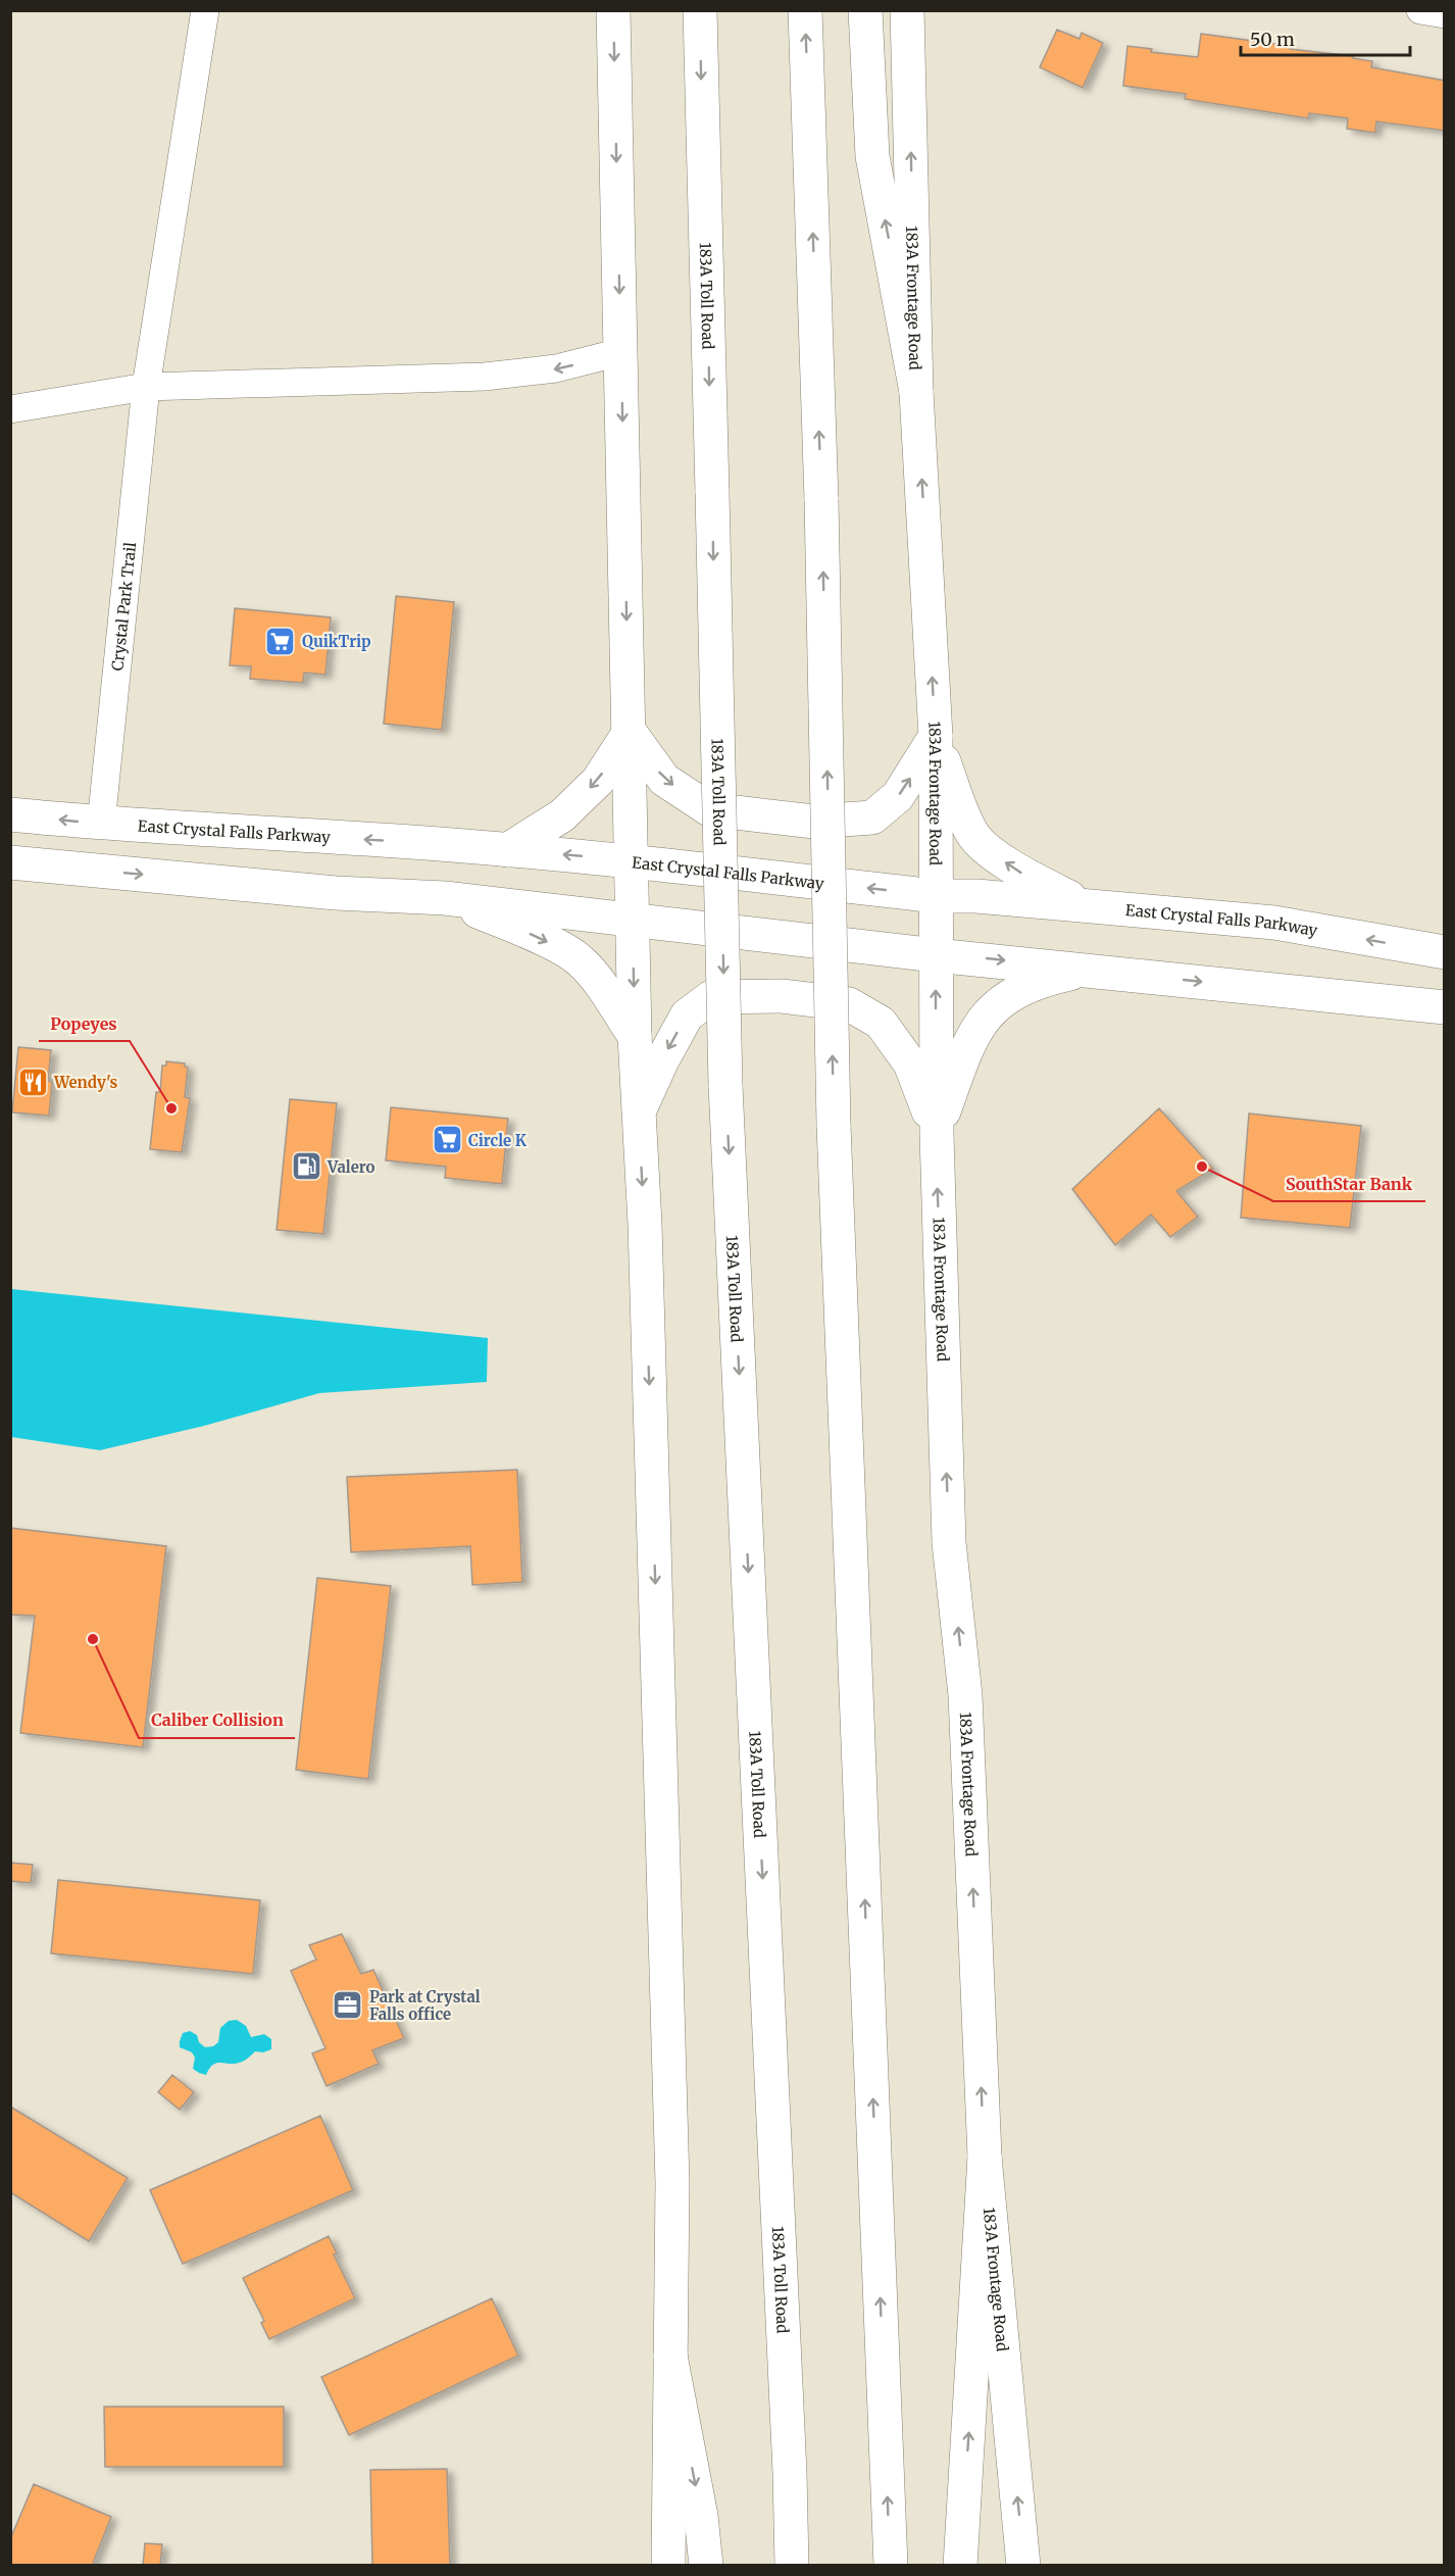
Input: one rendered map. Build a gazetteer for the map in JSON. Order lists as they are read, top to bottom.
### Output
{
  "streets": {
    "main road": ["183A Toll Road", "183A Frontage Road", "East Crystal Falls Parkway"],
    "street": ["Crystal Park Trail"]
  },
  "crossings": [
    ["183A Frontage Road", "East Crystal Falls Parkway"],
    ["Crystal Park Trail", "East Crystal Falls Parkway"]
  ],
  "places": {
    "supermarket": ["QuikTrip", "Circle K"],
    "restaurant": ["Wendy's"],
    "other": ["Popeyes", "SouthStar Bank", "Caliber Collision"],
    "fuel station": ["Valero"],
    "office": ["Park at Crystal Falls office"]
  },
  "scale_bar": "50 m"
}
